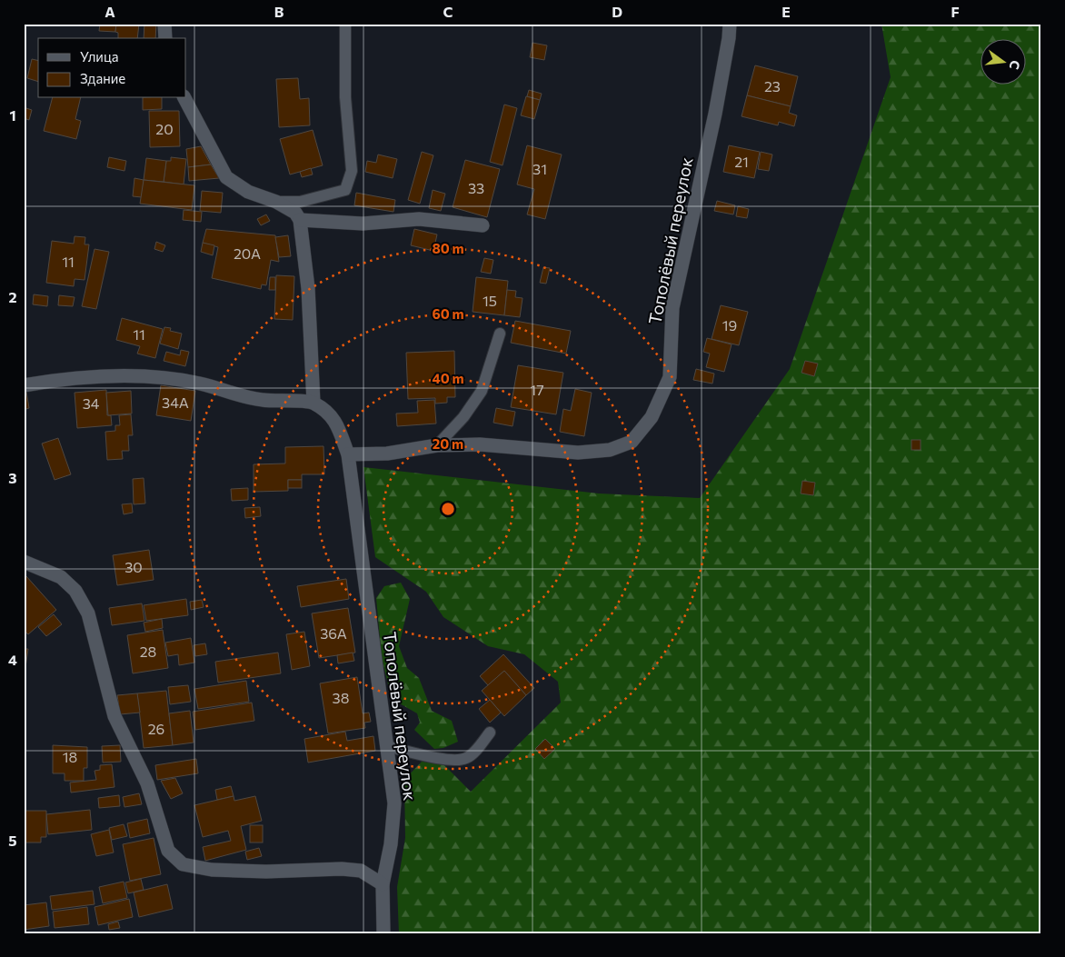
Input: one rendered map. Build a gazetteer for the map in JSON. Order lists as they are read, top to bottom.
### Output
{
  "streets": {
    "street": ["Тополёвый переулок"]
  },
  "house_numbers": [
    "23",
    "20",
    "21",
    "31",
    "33",
    "20А",
    "11",
    "15",
    "19",
    "11",
    "17",
    "34А",
    "34",
    "30",
    "36А",
    "28",
    "38",
    "26",
    "18"
  ],
  "legend": ["Улица", "Здание"],
  "north": "right",
  "grid": {
    "columns": [
      "A",
      "B",
      "C",
      "D",
      "E",
      "F"
    ],
    "rows": [
      "1",
      "2",
      "3",
      "4",
      "5"
    ]
  },
  "rings": [
    "80 m",
    "60 m",
    "40 m",
    "20 m"
  ]
}
